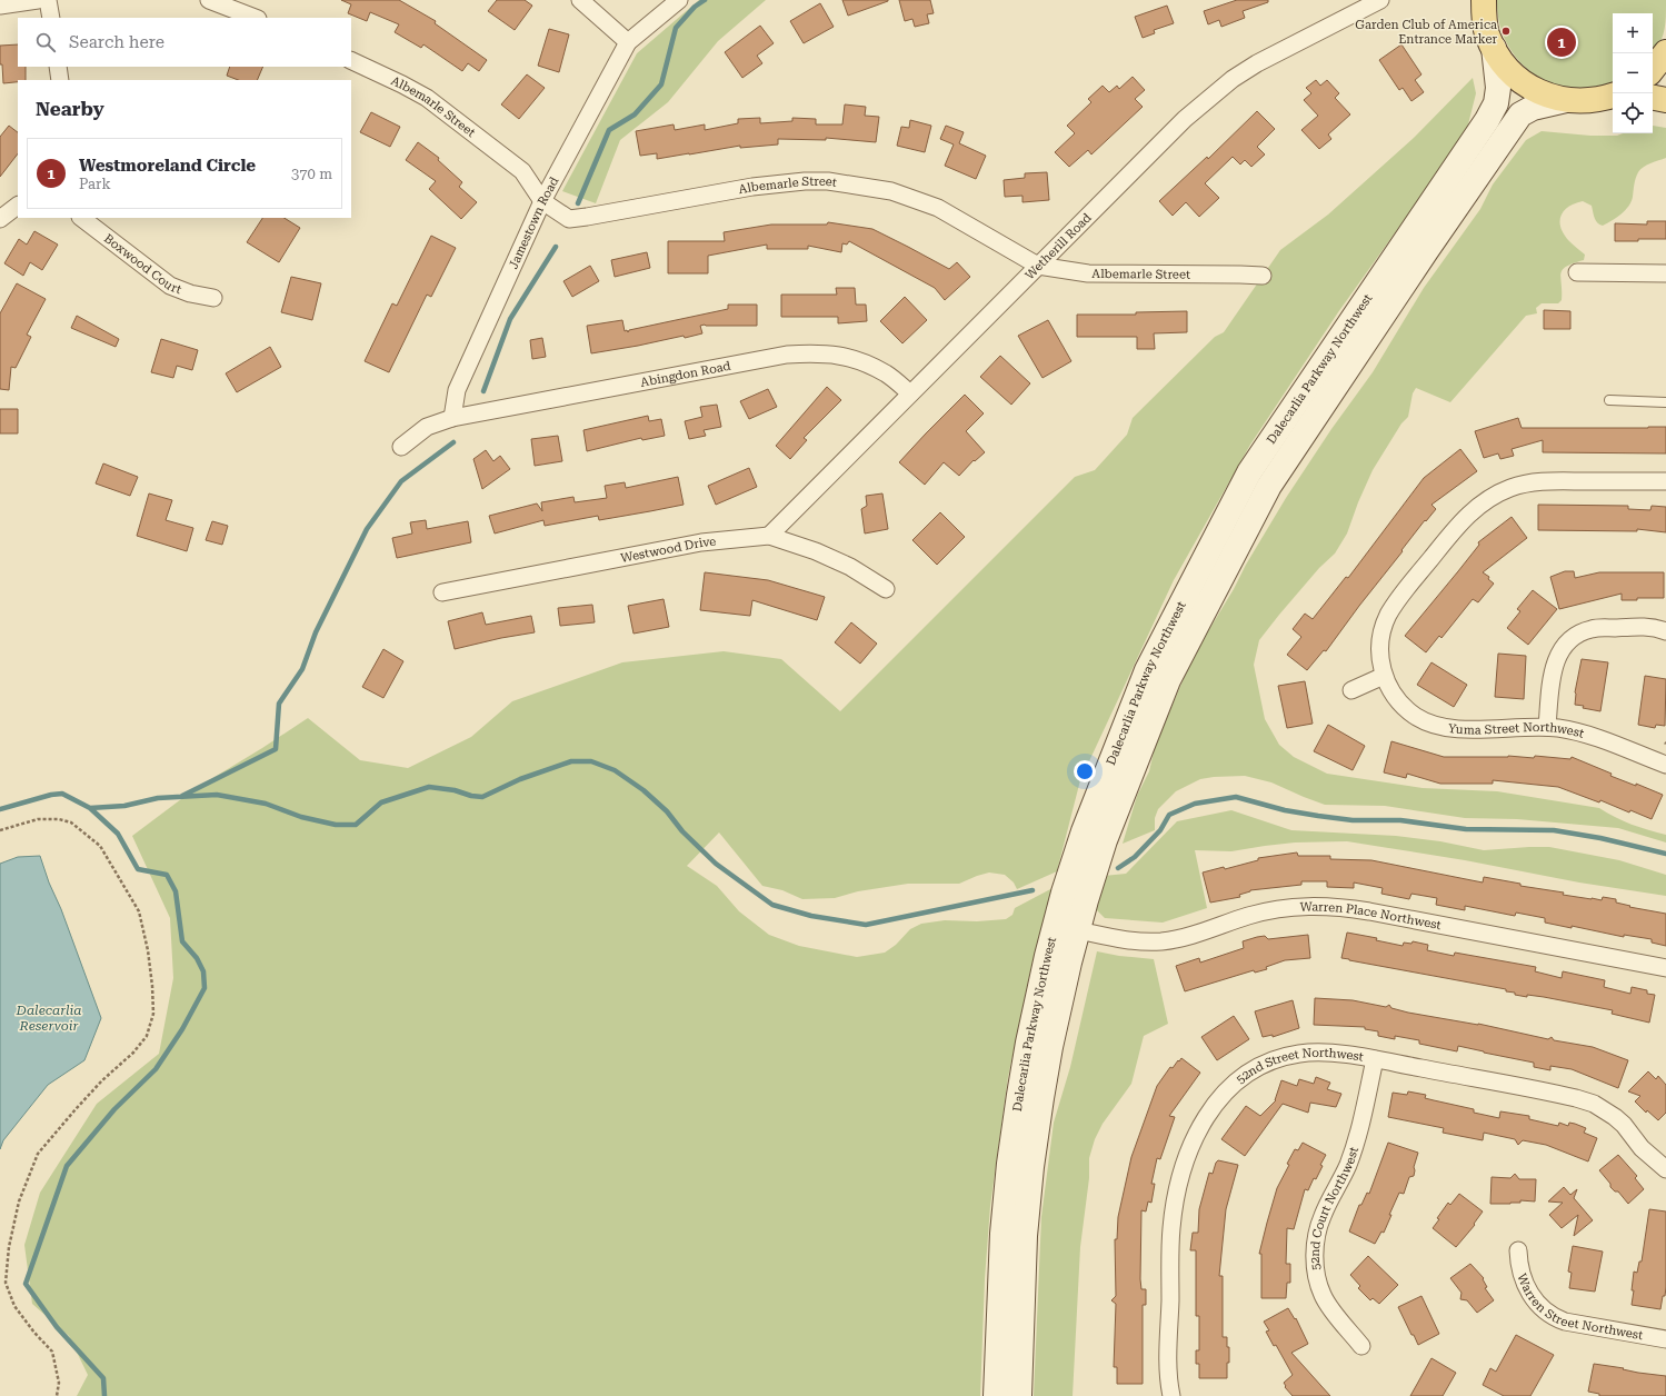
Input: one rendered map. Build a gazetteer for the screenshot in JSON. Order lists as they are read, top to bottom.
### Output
{
  "streets": {
    "main road": ["Dalecarlia Parkway Northwest"],
    "street": [
      "Albemarle Street",
      "Jamestown Road",
      "Wetherill Road",
      "Boxwood Court",
      "Abingdon Road",
      "Westwood Drive",
      "Yuma Street Northwest",
      "Warren Place Northwest",
      "52nd Street Northwest",
      "52nd Court Northwest",
      "Warren Street Northwest"
    ]
  },
  "crossings": [
    ["Albemarle Street", "Jamestown Road"],
    ["Albemarle Street", "Wetherill Road"],
    ["Jamestown Road", "Abingdon Road"],
    ["Wetherill Road", "Abingdon Road"],
    ["Wetherill Road", "Westwood Drive"],
    ["Dalecarlia Parkway Northwest", "Warren Place Northwest"],
    ["52nd Street Northwest", "52nd Court Northwest"]
  ],
  "water": ["Dalecarlia Reservoir"],
  "places": ["Garden Club of America Entrance Marker"],
  "page": {
    "map_buttons": ["+", "−"],
    "search": "Search here",
    "pins": "1",
    "heading": "Nearby",
    "list": [
      {
        "mark": "1",
        "name": "Westmoreland Circle",
        "note": "Park",
        "value": "370 m"
      }
    ]
  }
}
